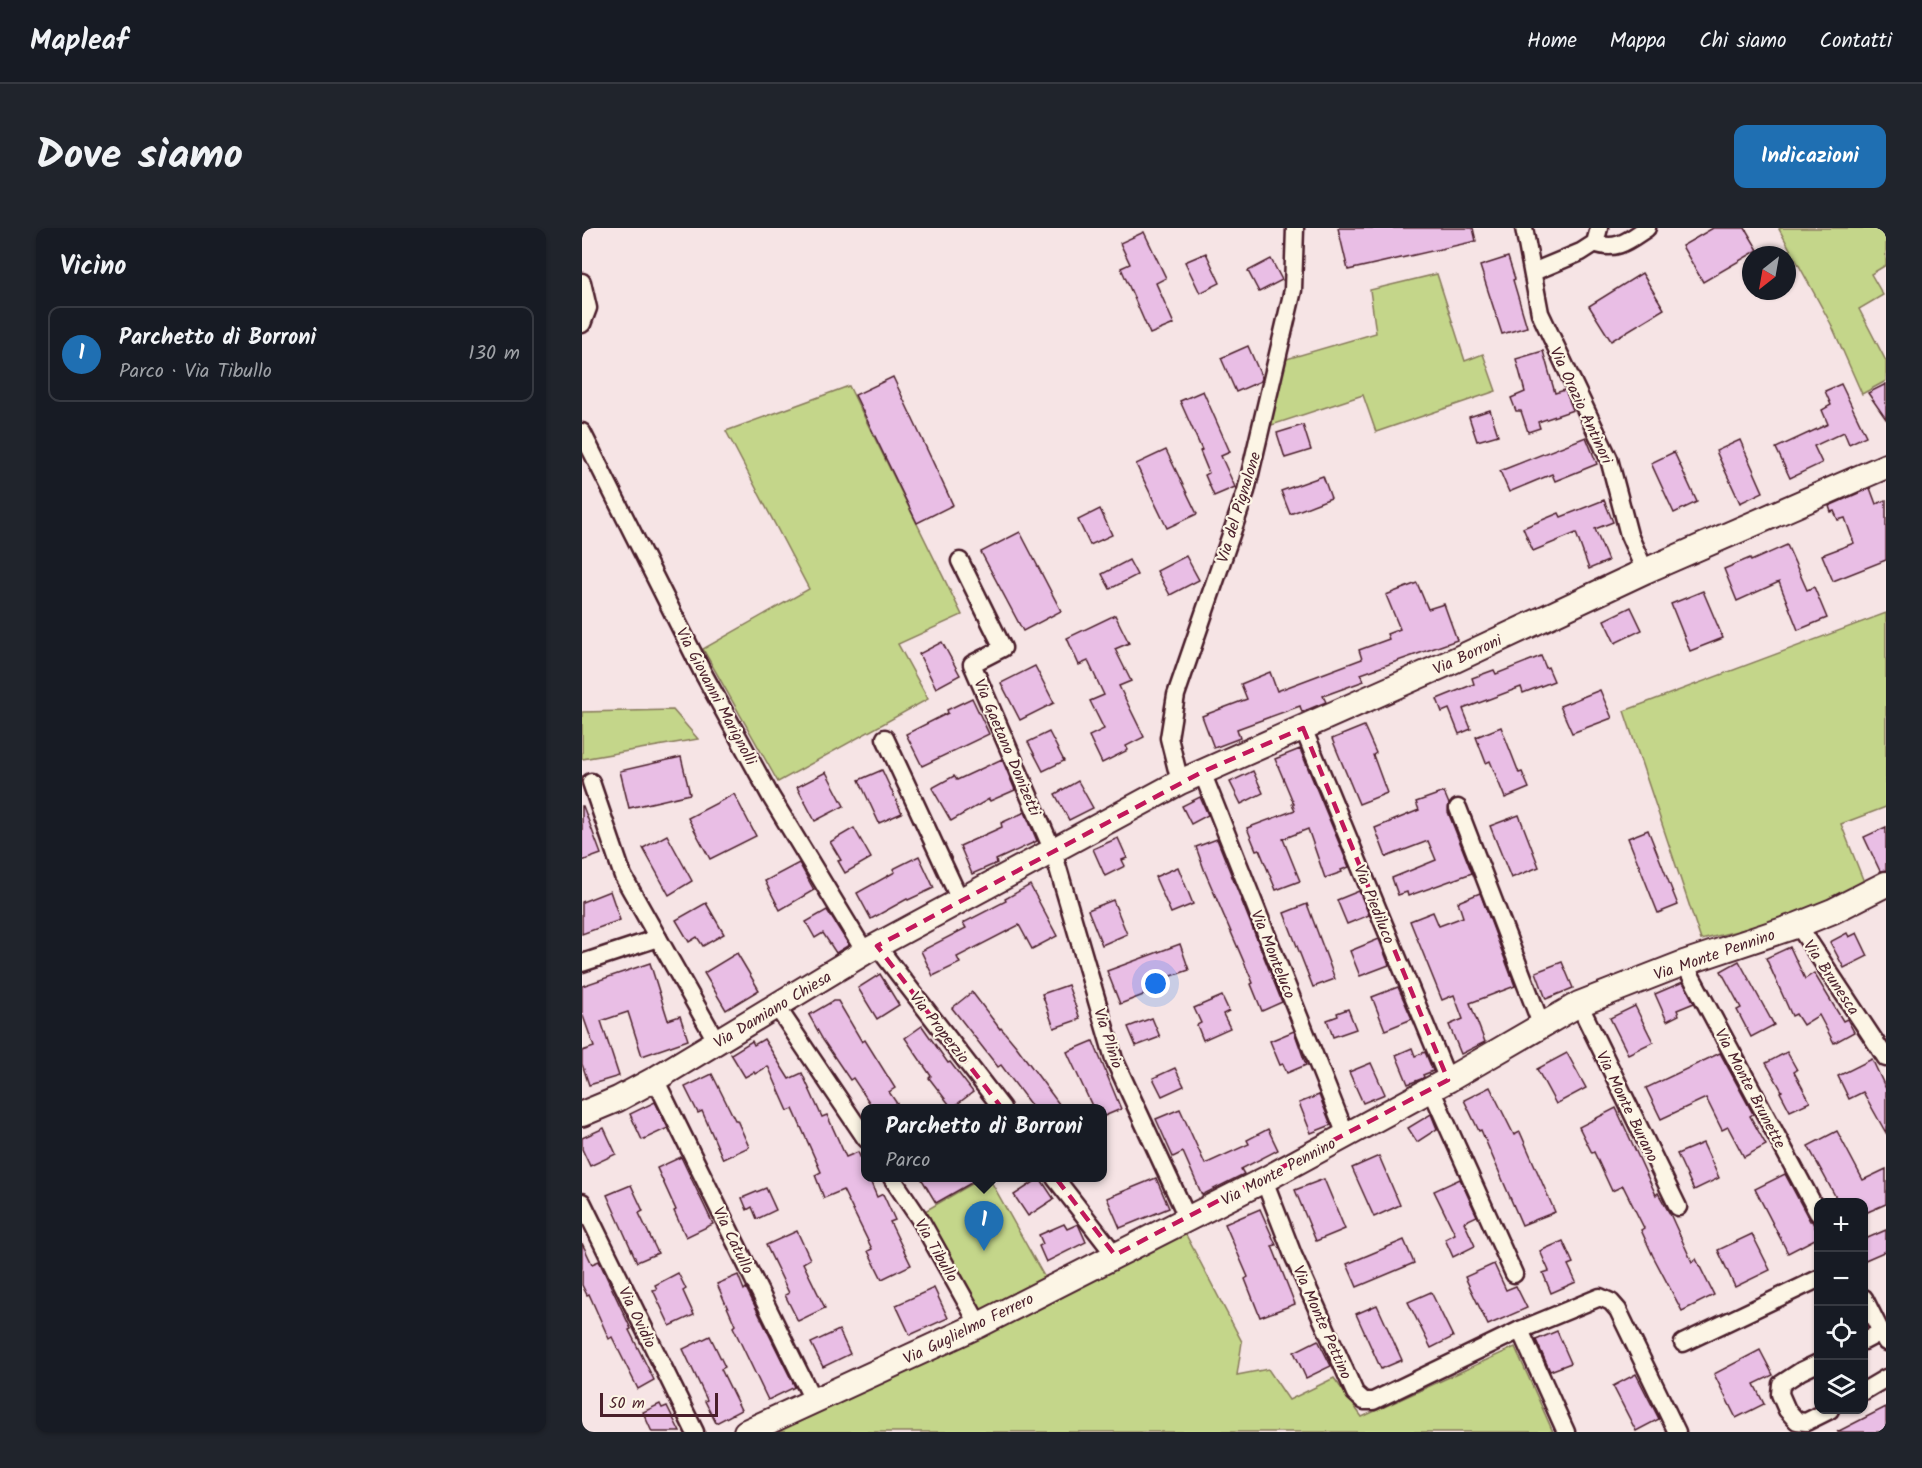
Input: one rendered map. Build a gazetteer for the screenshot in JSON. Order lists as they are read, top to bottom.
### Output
{
  "streets": {
    "street": [
      "Via Orazio Antinori",
      "Via del Pignalone",
      "Via Borroni",
      "Via Giovanni Marignolli",
      "Via Gaetano Donizetti",
      "Via Piediluco",
      "Via Monteluco",
      "Via Monte Pennino",
      "Via Brunesca",
      "Via Damiano Chiesa",
      "Via Properzio",
      "Via Plinio",
      "Via Monte Brunette",
      "Via Monte Burano",
      "Via Catullo",
      "Via Tibullo",
      "Via Ovidio",
      "Via Monte Pettino",
      "Via Guglielmo Ferrero"
    ]
  },
  "crossings": [
    ["Via Orazio Antinori", "Via Borroni"],
    ["Via del Pignalone", "Via Borroni"],
    ["Via Borroni", "Via Gaetano Donizetti"],
    ["Via Borroni", "Via Piediluco"],
    ["Via Borroni", "Via Monteluco"],
    ["Via Borroni", "Via Damiano Chiesa"],
    ["Via Borroni", "Via Plinio"],
    ["Via Giovanni Marignolli", "Via Damiano Chiesa"],
    ["Via Giovanni Marignolli", "Via Properzio"],
    ["Via Gaetano Donizetti", "Via Damiano Chiesa"],
    ["Via Gaetano Donizetti", "Via Plinio"],
    ["Via Piediluco", "Via Monte Pennino"],
    ["Via Monteluco", "Via Monte Pennino"],
    ["Via Monte Pennino", "Via Brunesca"],
    ["Via Monte Pennino", "Via Plinio"],
    ["Via Monte Pennino", "Via Monte Brunette"],
    ["Via Monte Pennino", "Via Monte Burano"],
    ["Via Monte Pennino", "Via Monte Pettino"],
    ["Via Monte Pennino", "Via Guglielmo Ferrero"],
    ["Via Damiano Chiesa", "Via Properzio"],
    ["Via Damiano Chiesa", "Via Plinio"],
    ["Via Damiano Chiesa", "Via Catullo"],
    ["Via Plinio", "Via Guglielmo Ferrero"],
    ["Via Catullo", "Via Guglielmo Ferrero"],
    ["Via Tibullo", "Via Guglielmo Ferrero"]
  ],
  "scale_bar": "50 m",
  "north": "bottom left",
  "page": {
    "header": "Mapleaf",
    "nav": [
      "Home",
      "Mappa",
      "Chi siamo",
      "Contatti"
    ],
    "title": "Dove siamo",
    "buttons": "Indicazioni",
    "heading": "Vicino",
    "list": [
      {
        "mark": "1",
        "name": "Parchetto di Borroni",
        "note": "Parco · Via Tibullo",
        "value": "130 m"
      }
    ],
    "popup": ["Parchetto di Borroni", "Parco"],
    "map_buttons": ["+", "−"],
    "pins": "1",
    "scale": "50 m"
  }
}
